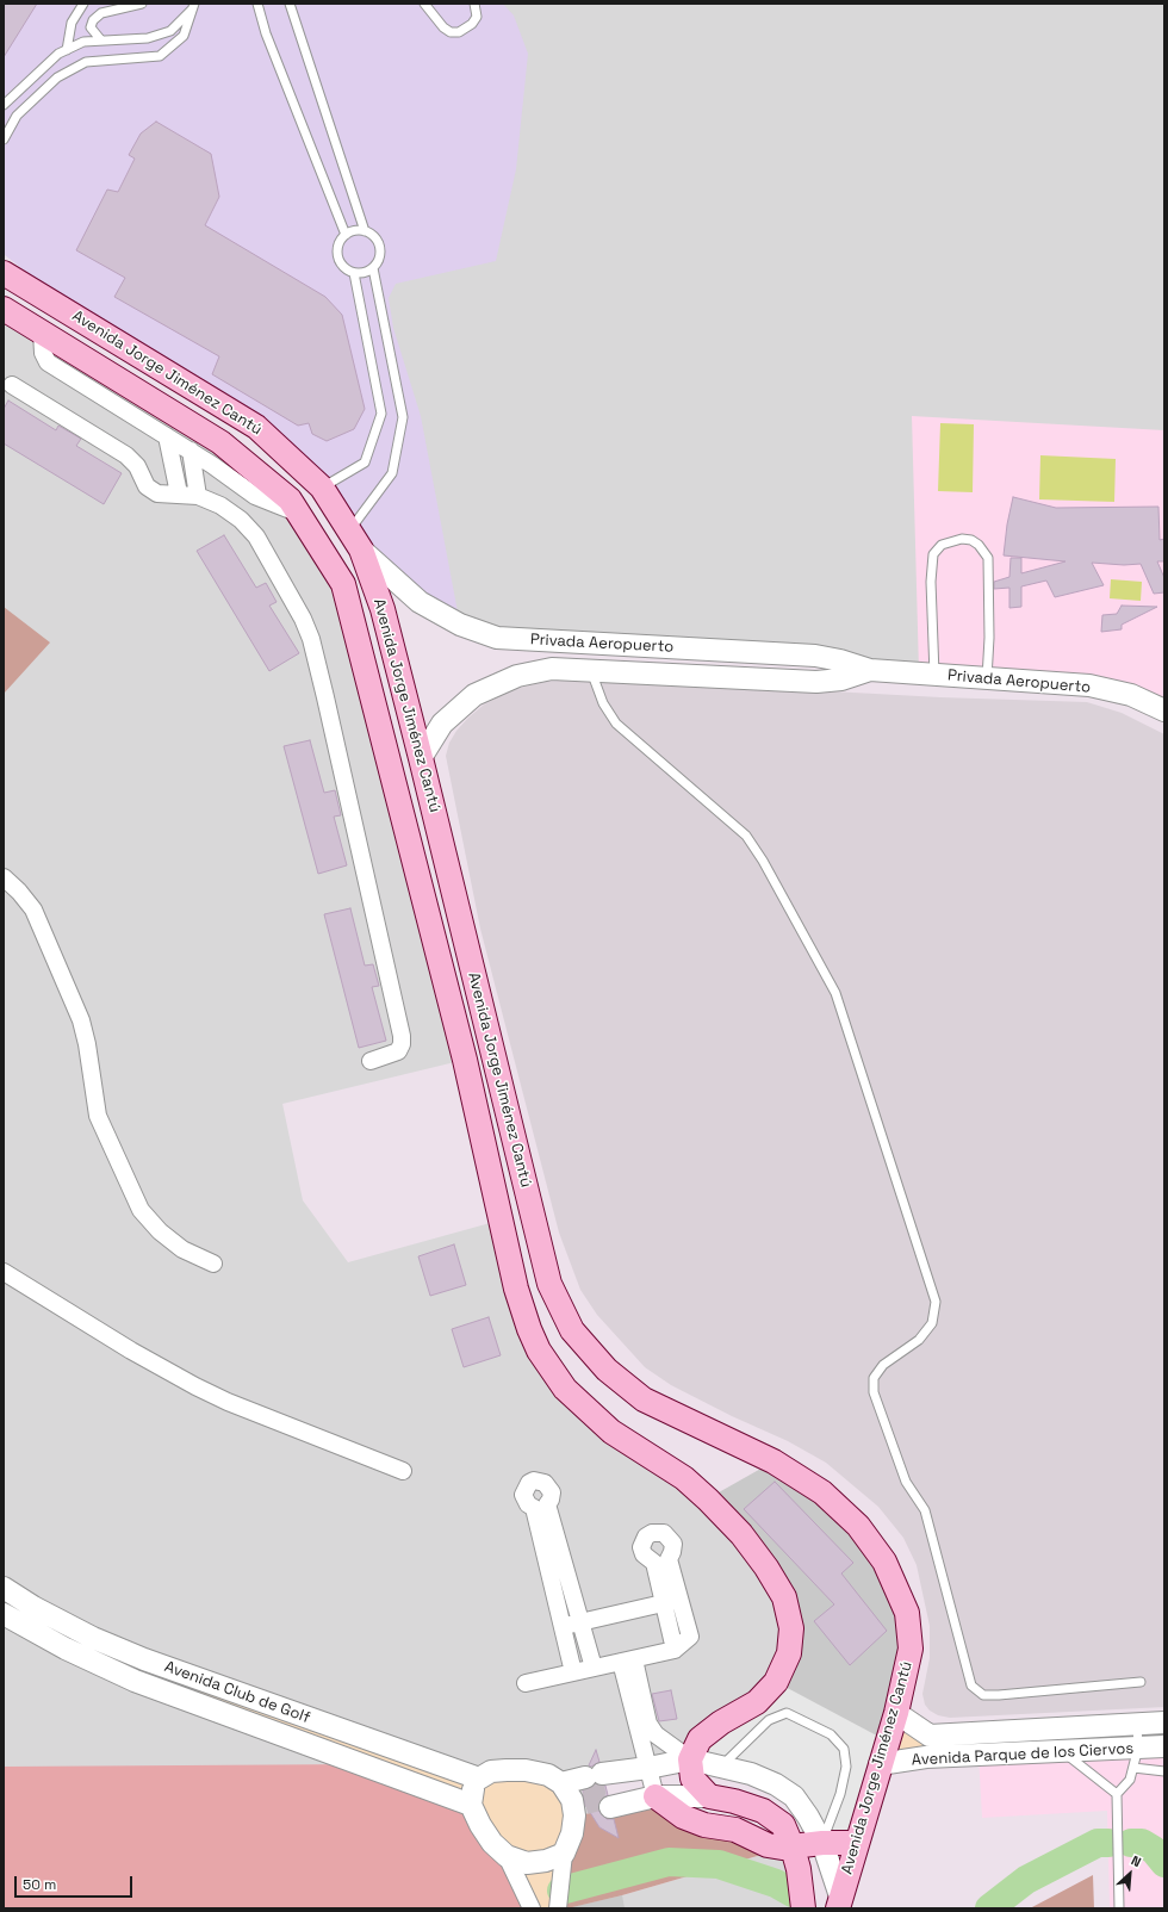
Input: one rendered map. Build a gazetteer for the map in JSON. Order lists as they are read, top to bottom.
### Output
{
  "streets": {
    "main road": ["Avenida Jorge Jiménez Cantú"],
    "street": ["Privada Aeropuerto", "Avenida Club de Golf", "Avenida Parque de los Ciervos"]
  },
  "crossings": [
    ["Avenida Jorge Jiménez Cantú", "Privada Aeropuerto"],
    ["Avenida Jorge Jiménez Cantú", "Avenida Parque de los Ciervos"]
  ],
  "scale_bar": "50 m",
  "north": "top right"
}
